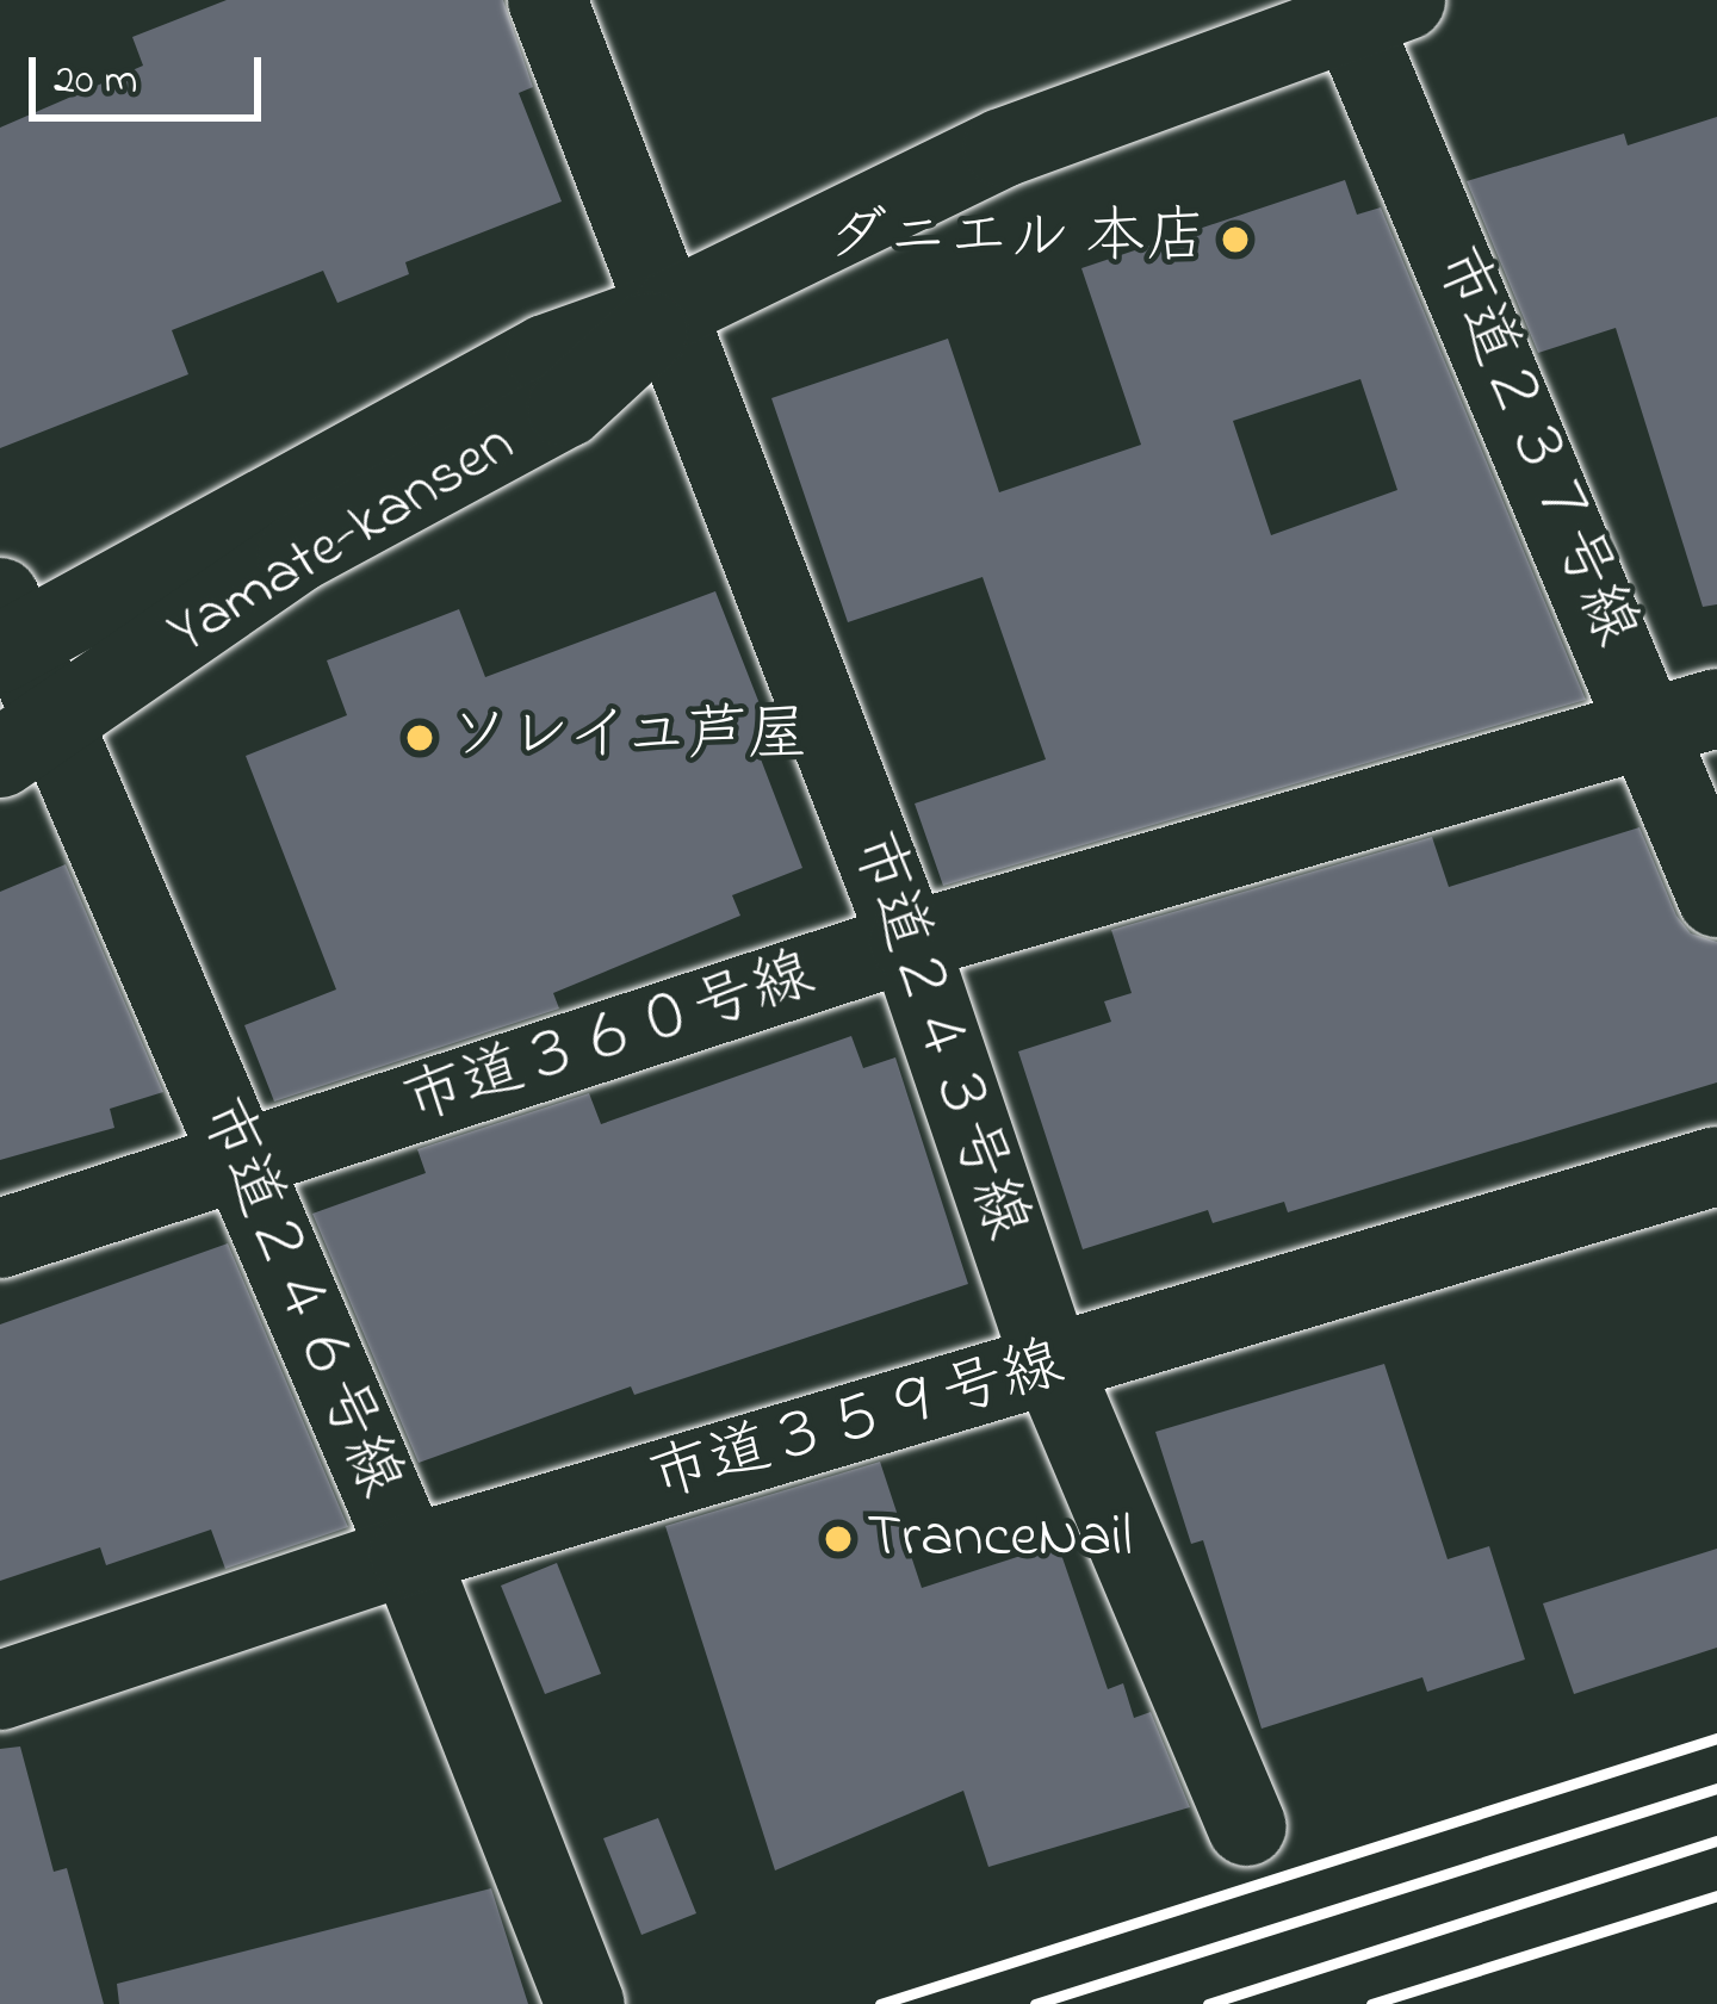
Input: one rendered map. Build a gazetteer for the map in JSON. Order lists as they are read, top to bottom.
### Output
{
  "streets": {
    "street": [
      "市道２３７号線",
      "Yamate-kansen",
      "市道２４３号線",
      "市道３６０号線",
      "市道２４６号線",
      "市道３５９号線"
    ]
  },
  "crossings": [
    ["市道２３７号線", "Yamate-kansen"],
    ["市道２３７号線", "市道３６０号線"],
    ["Yamate-kansen", "市道２４３号線"],
    ["Yamate-kansen", "市道２４６号線"],
    ["市道２４３号線", "市道３６０号線"],
    ["市道２４３号線", "市道３５９号線"],
    ["市道３６０号線", "市道２４６号線"],
    ["市道２４６号線", "市道３５９号線"]
  ],
  "places": ["ダニエル 本店", "ソレイユ芦屋", "TranceNail"],
  "scale_bar": "20 m"
}
